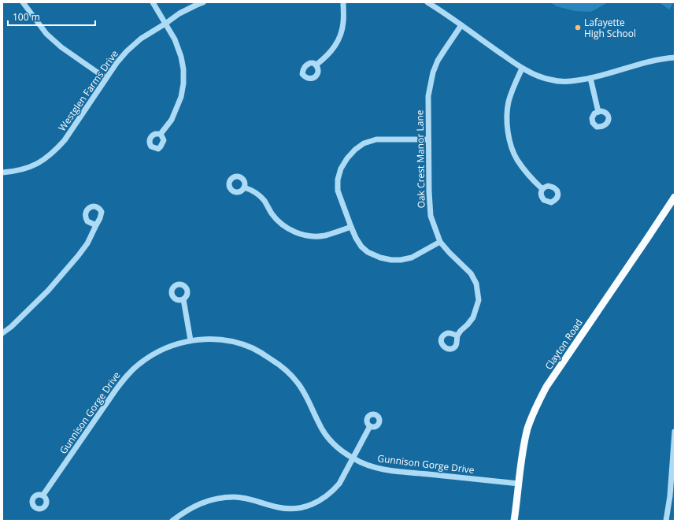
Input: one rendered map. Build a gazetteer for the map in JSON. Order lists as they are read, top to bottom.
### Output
{
  "streets": {
    "main road": ["Clayton Road"],
    "street": ["Westglen Farms Drive", "Oak Crest Manor Lane", "Gunnison Gorge Drive"]
  },
  "crossings": [
    ["Clayton Road", "Gunnison Gorge Drive"]
  ],
  "places": ["Lafayette High School"],
  "scale_bar": "100 m"
}
